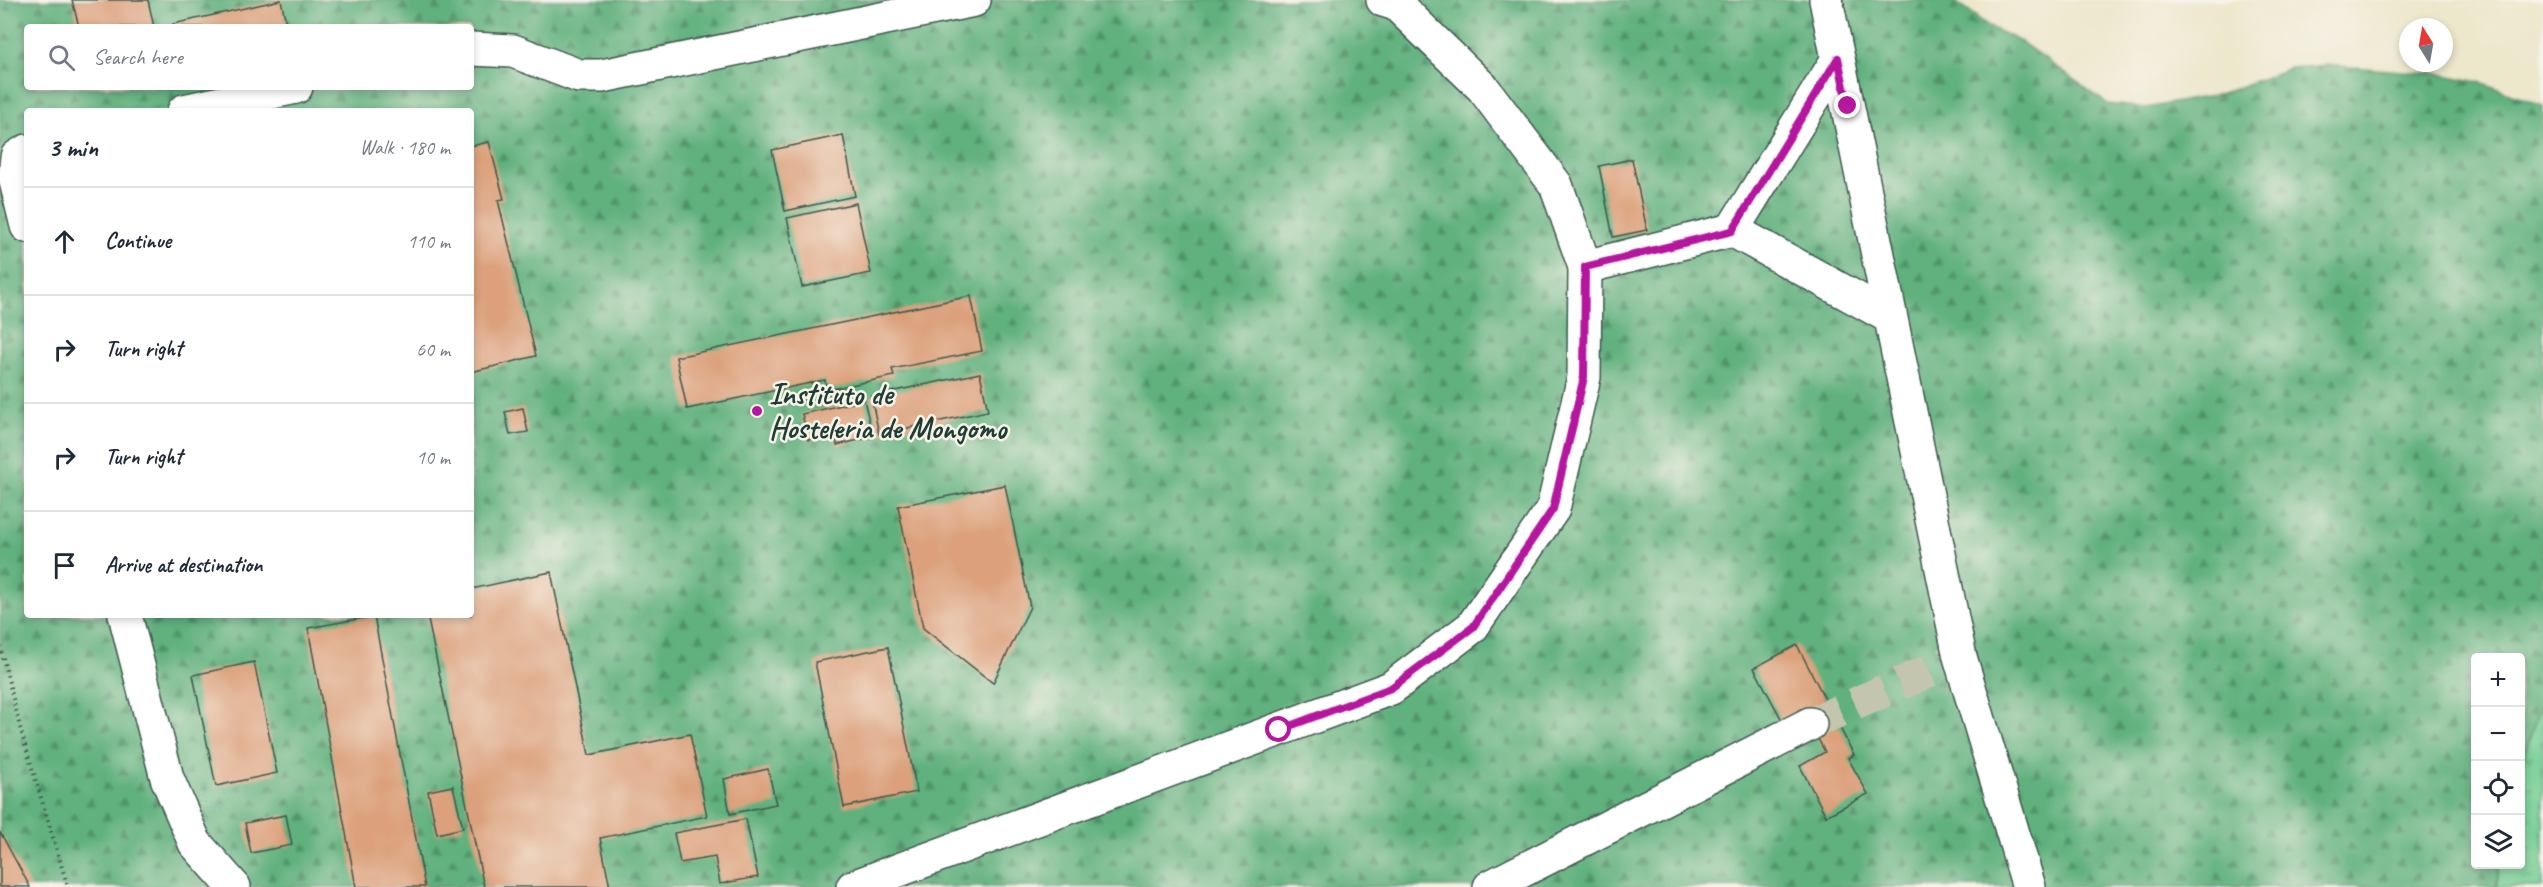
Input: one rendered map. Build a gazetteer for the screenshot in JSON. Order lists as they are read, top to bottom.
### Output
{
  "places": ["Instituto de Hosteleria de Mongomo"],
  "north": "top",
  "page": {
    "search": "Search here",
    "heading": ["3 min", "Walk · 180 m"],
    "list": [
      ["Continue", "110 m"],
      ["Turn right", "60 m"],
      ["Turn right", "10 m"],
      "Arrive at destination"
    ],
    "map_buttons": ["+", "−"]
  }
}
